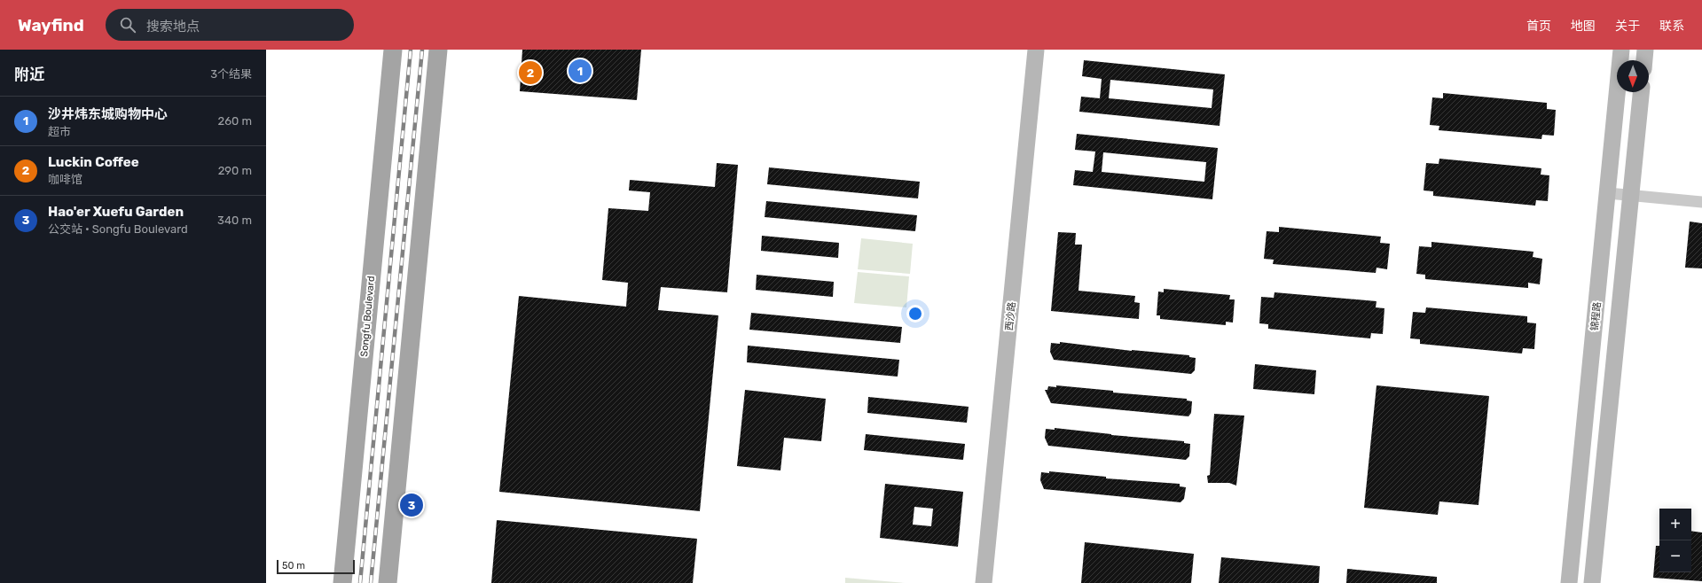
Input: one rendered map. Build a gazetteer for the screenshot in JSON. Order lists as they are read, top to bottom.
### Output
{
  "streets": {
    "main road": ["Songfu Boulevard", "西沙路", "锦程路"]
  },
  "scale_bar": "50 m",
  "north": "bottom",
  "page": {
    "header": "Wayfind",
    "search": "搜索地点",
    "nav": [
      "首页",
      "地图",
      "关于",
      "联系"
    ],
    "heading": ["附近", "3个结果"],
    "pins": ["1", "2", "3"],
    "list": [
      {
        "mark": "1",
        "name": "沙井炜东城购物中心",
        "note": "超市",
        "value": "260 m"
      },
      {
        "mark": "2",
        "name": "Luckin Coffee",
        "note": "咖啡馆",
        "value": "290 m"
      },
      {
        "mark": "3",
        "name": "Hao'er Xuefu Garden",
        "note": "公交站 · Songfu Boulevard",
        "value": "340 m"
      }
    ],
    "map_buttons": ["+", "−"],
    "scale": "50 m"
  }
}
